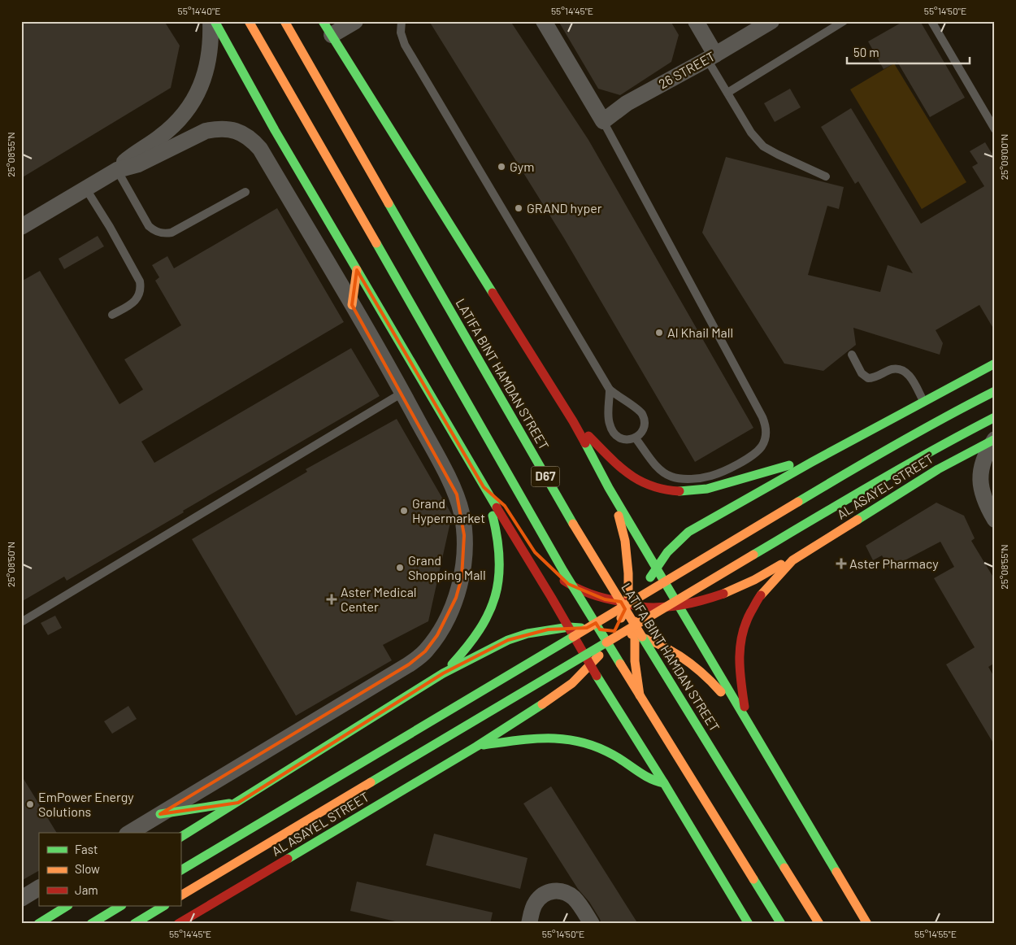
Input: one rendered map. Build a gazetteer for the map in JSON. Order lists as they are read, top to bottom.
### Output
{
  "streets": {
    "street": [
      "26 STREET",
      "LATIFA BINT HAMDAN STREET",
      "D67",
      "AL ASAYEL STREET"
    ]
  },
  "places": {
    "other": [
      "Gym",
      "GRAND hyper",
      "Al Khail Mall",
      "Grand Hypermarket",
      "Grand Shopping Mall",
      "EmPower Energy Solutions"
    ],
    "health": ["Aster Pharmacy", "Aster Medical Center"]
  },
  "legend": ["Fast", "Slow", "Jam"],
  "scale_bar": "50 m",
  "coordinates": [
    "55°14'40\"E",
    "55°14'45\"E",
    "55°14'50\"E",
    "25°08'55\"N",
    "25°09'00\"N",
    "25°08'50\"N",
    "55°14'55\"E"
  ]
}
